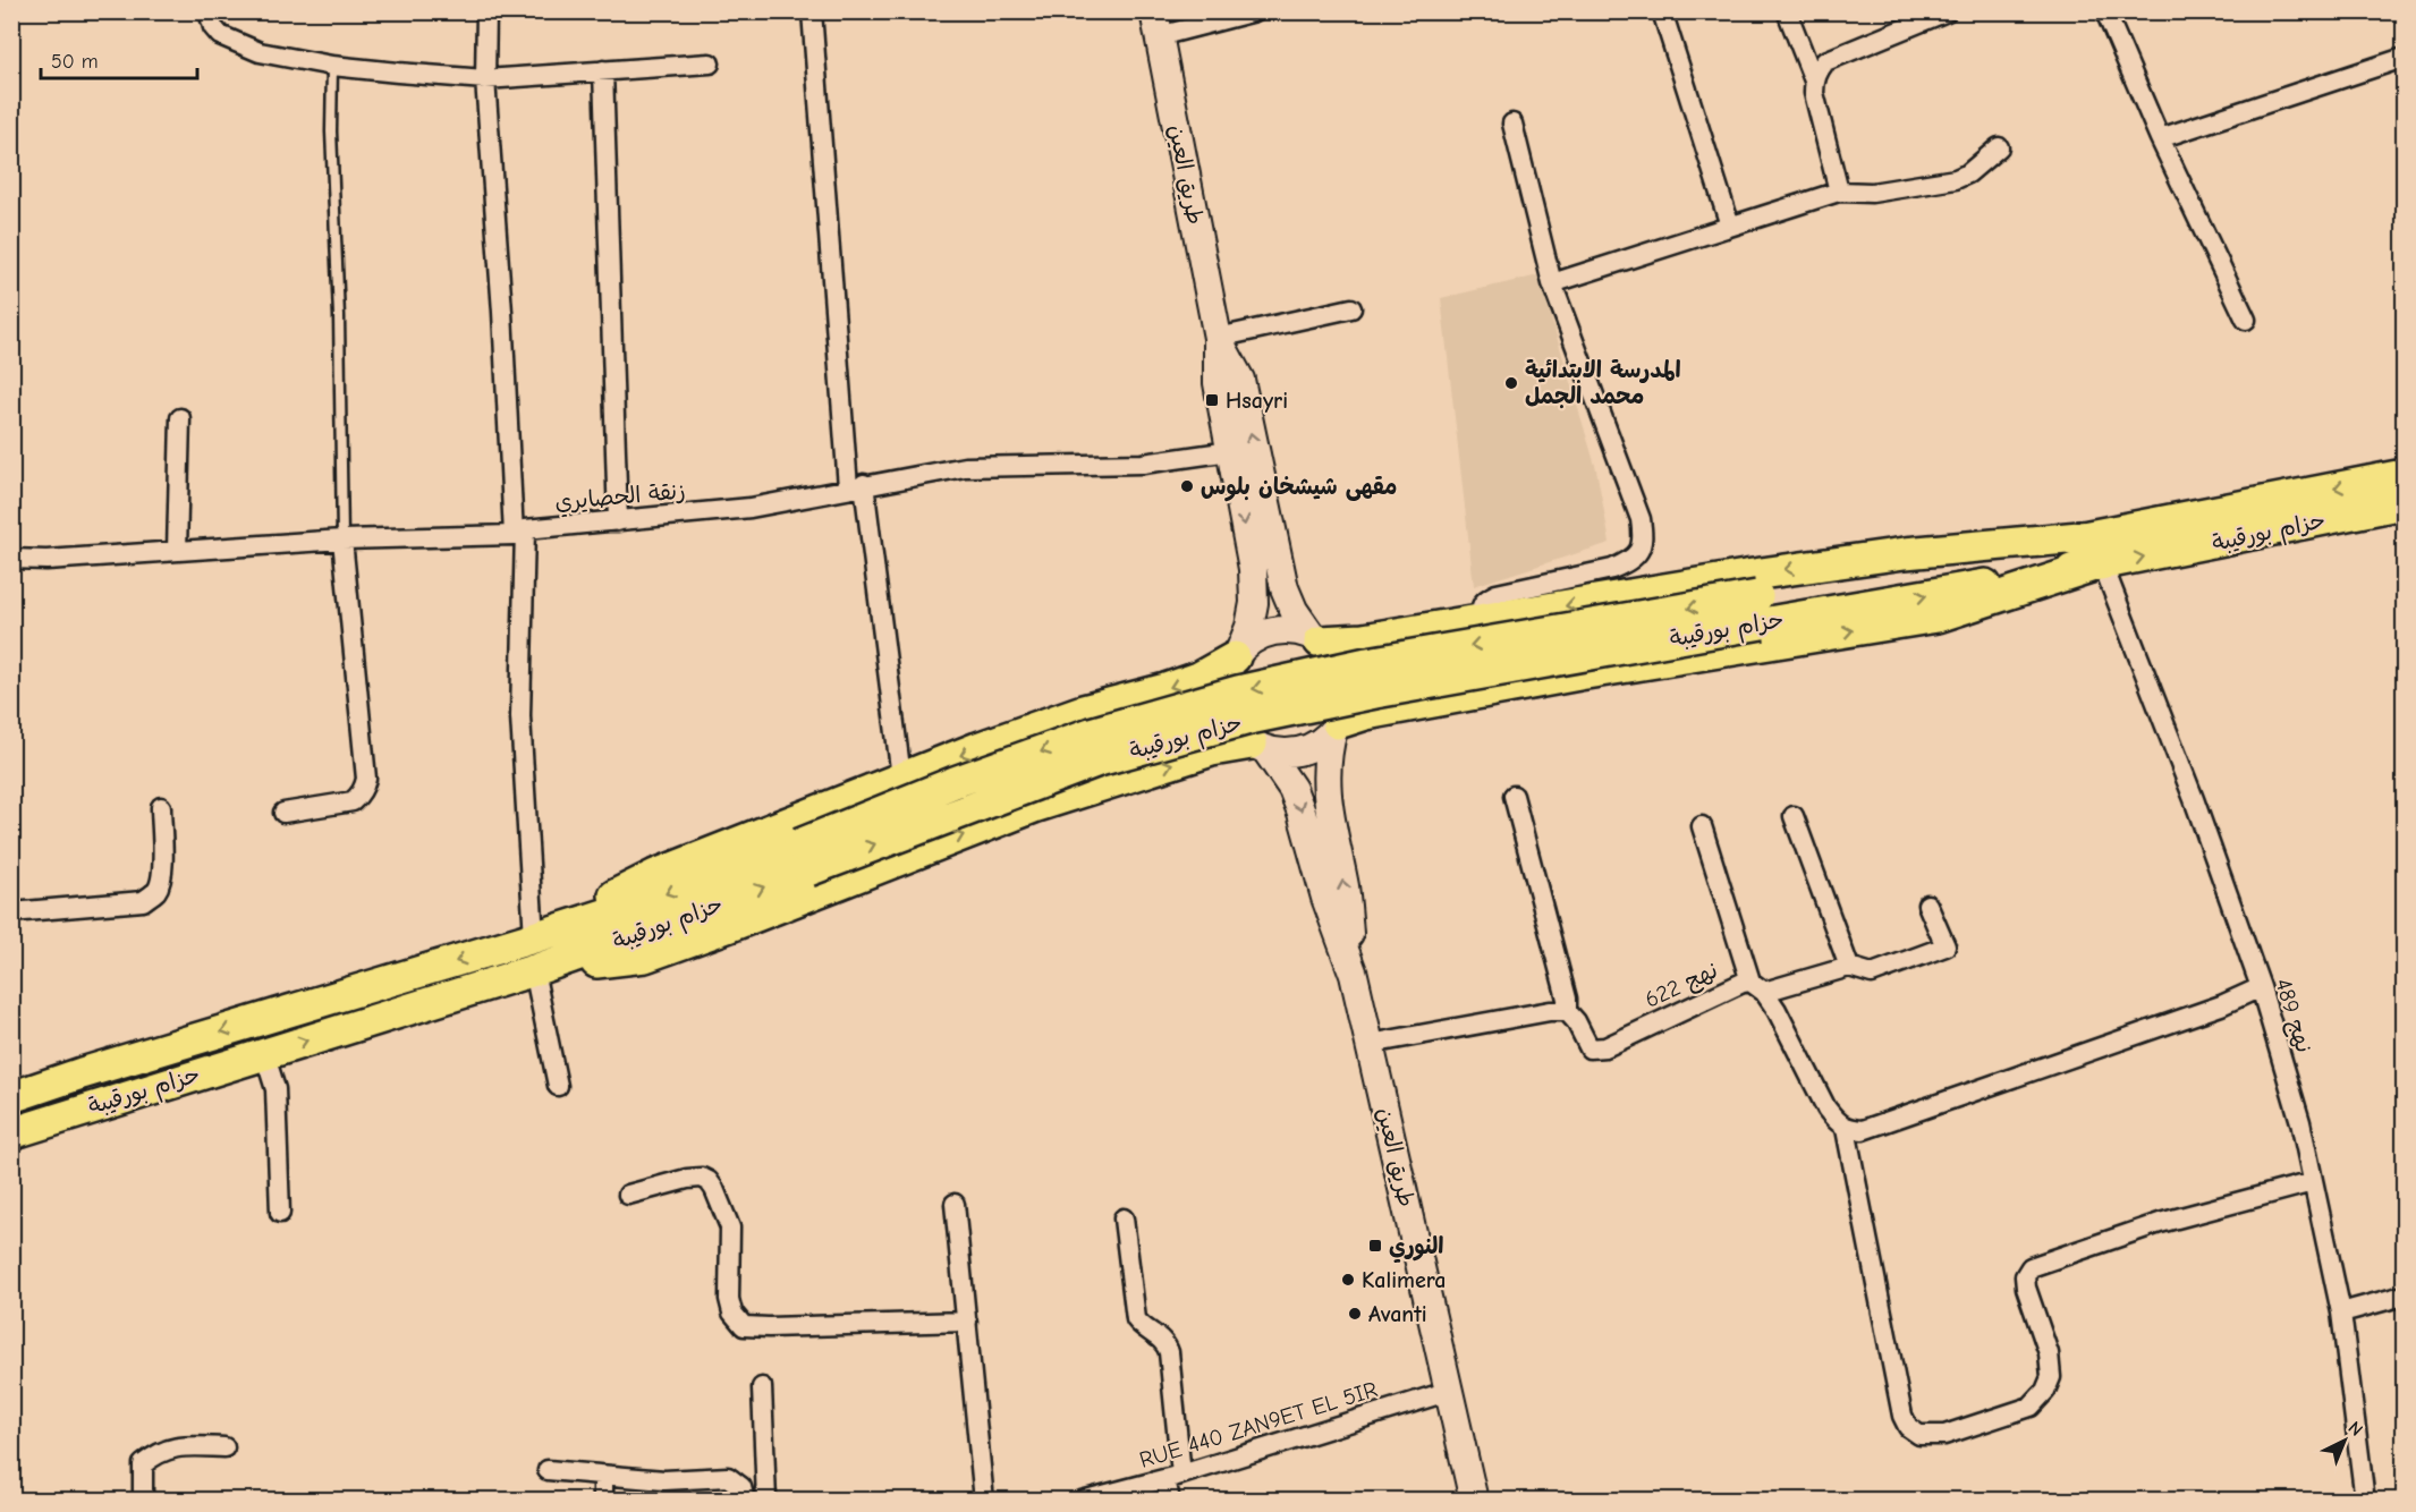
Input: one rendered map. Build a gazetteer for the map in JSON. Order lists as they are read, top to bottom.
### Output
{
  "streets": {
    "highway": ["حزام بورقيبة"],
    "main road": ["طريق العين"],
    "street": [
      "زنقة الحصايري",
      "نهج 622",
      "نهج 489",
      "RUE 440 ZAN9ET EL 5IR"
    ]
  },
  "crossings": [
    ["طريق العين", "زنقة الحصايري"],
    ["طريق العين", "RUE 440 ZAN9ET EL 5IR"],
    ["حزام بورقيبة", "نهج 489"]
  ],
  "places": {
    "other": [
      "المدرسة الابتدائية محمد الجمل",
      "مقهى شيشخان بلوس",
      "Kalimera",
      "Avanti"
    ],
    "transit": ["Hsayri", "النوري"]
  },
  "scale_bar": "50 m",
  "north": "top right"
}
